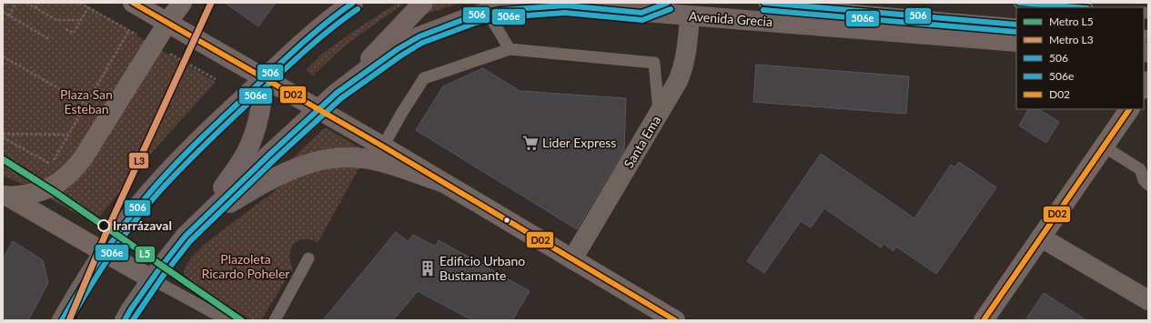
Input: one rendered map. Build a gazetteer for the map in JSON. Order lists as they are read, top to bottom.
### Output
{
  "streets": {
    "main road": ["Avenida Grecia"],
    "street": ["Santa Ema"]
  },
  "crossings": [
    ["Avenida Grecia", "Santa Ema"]
  ],
  "parks": ["Plaza San Esteban", "Plazoleta Ricardo Poheler"],
  "places": {
    "supermarket": ["Lider Express"],
    "other": ["Irarrázaval"],
    "building": ["Edificio Urbano Bustamante"]
  },
  "lines": [
    "metro line L3",
    "transit line 506",
    "transit line D02",
    "transit line 506e",
    "metro line L5"
  ],
  "legend": [
    "Metro L5",
    "Metro L3",
    "506",
    "506e",
    "D02"
  ]
}
